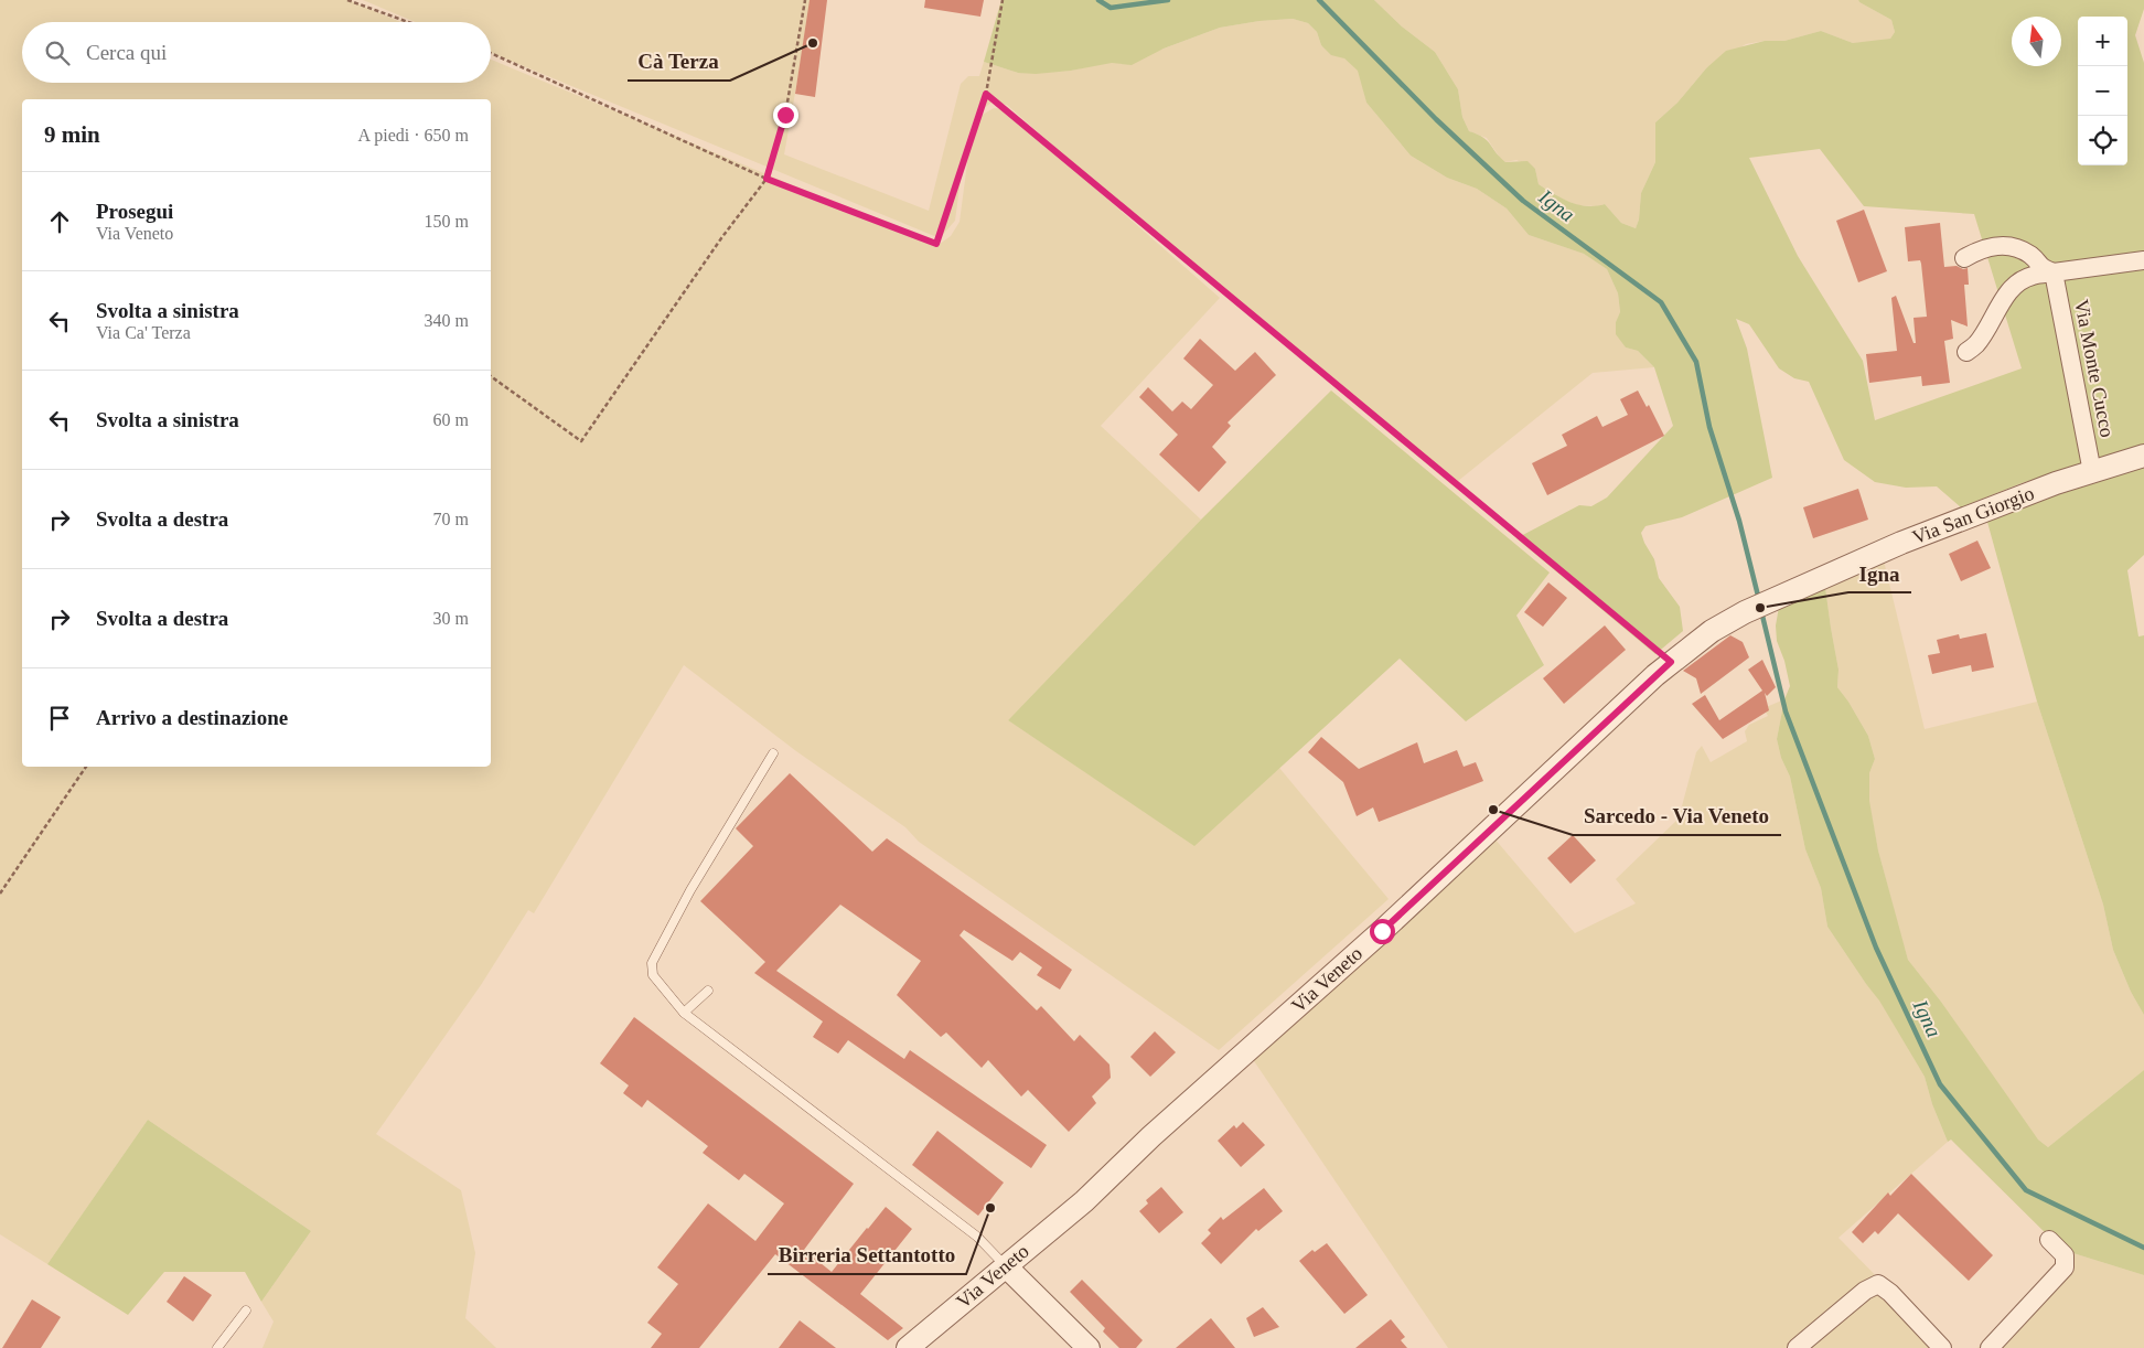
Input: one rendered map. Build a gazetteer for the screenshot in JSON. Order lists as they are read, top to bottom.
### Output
{
  "streets": {
    "street": ["Via Monte Cucco", "Via San Giorgio", "Via Veneto"]
  },
  "crossings": [
    ["Via Monte Cucco", "Via San Giorgio"],
    ["Via San Giorgio", "Via Veneto"]
  ],
  "water": ["Igna"],
  "places": [
    "Cà Terza",
    "Igna",
    "Sarcedo - Via Veneto",
    "Birreria Settantotto"
  ],
  "north": "top",
  "page": {
    "map_buttons": ["+", "−"],
    "search": "Cerca qui",
    "heading": ["9 min", "A piedi · 650 m"],
    "list": [
      ["Prosegui", "Via Veneto", "150 m"],
      ["Svolta a sinistra", "Via Ca' Terza", "340 m"],
      ["Svolta a sinistra", "60 m"],
      ["Svolta a destra", "70 m"],
      ["Svolta a destra", "30 m"],
      "Arrivo a destinazione"
    ]
  }
}
